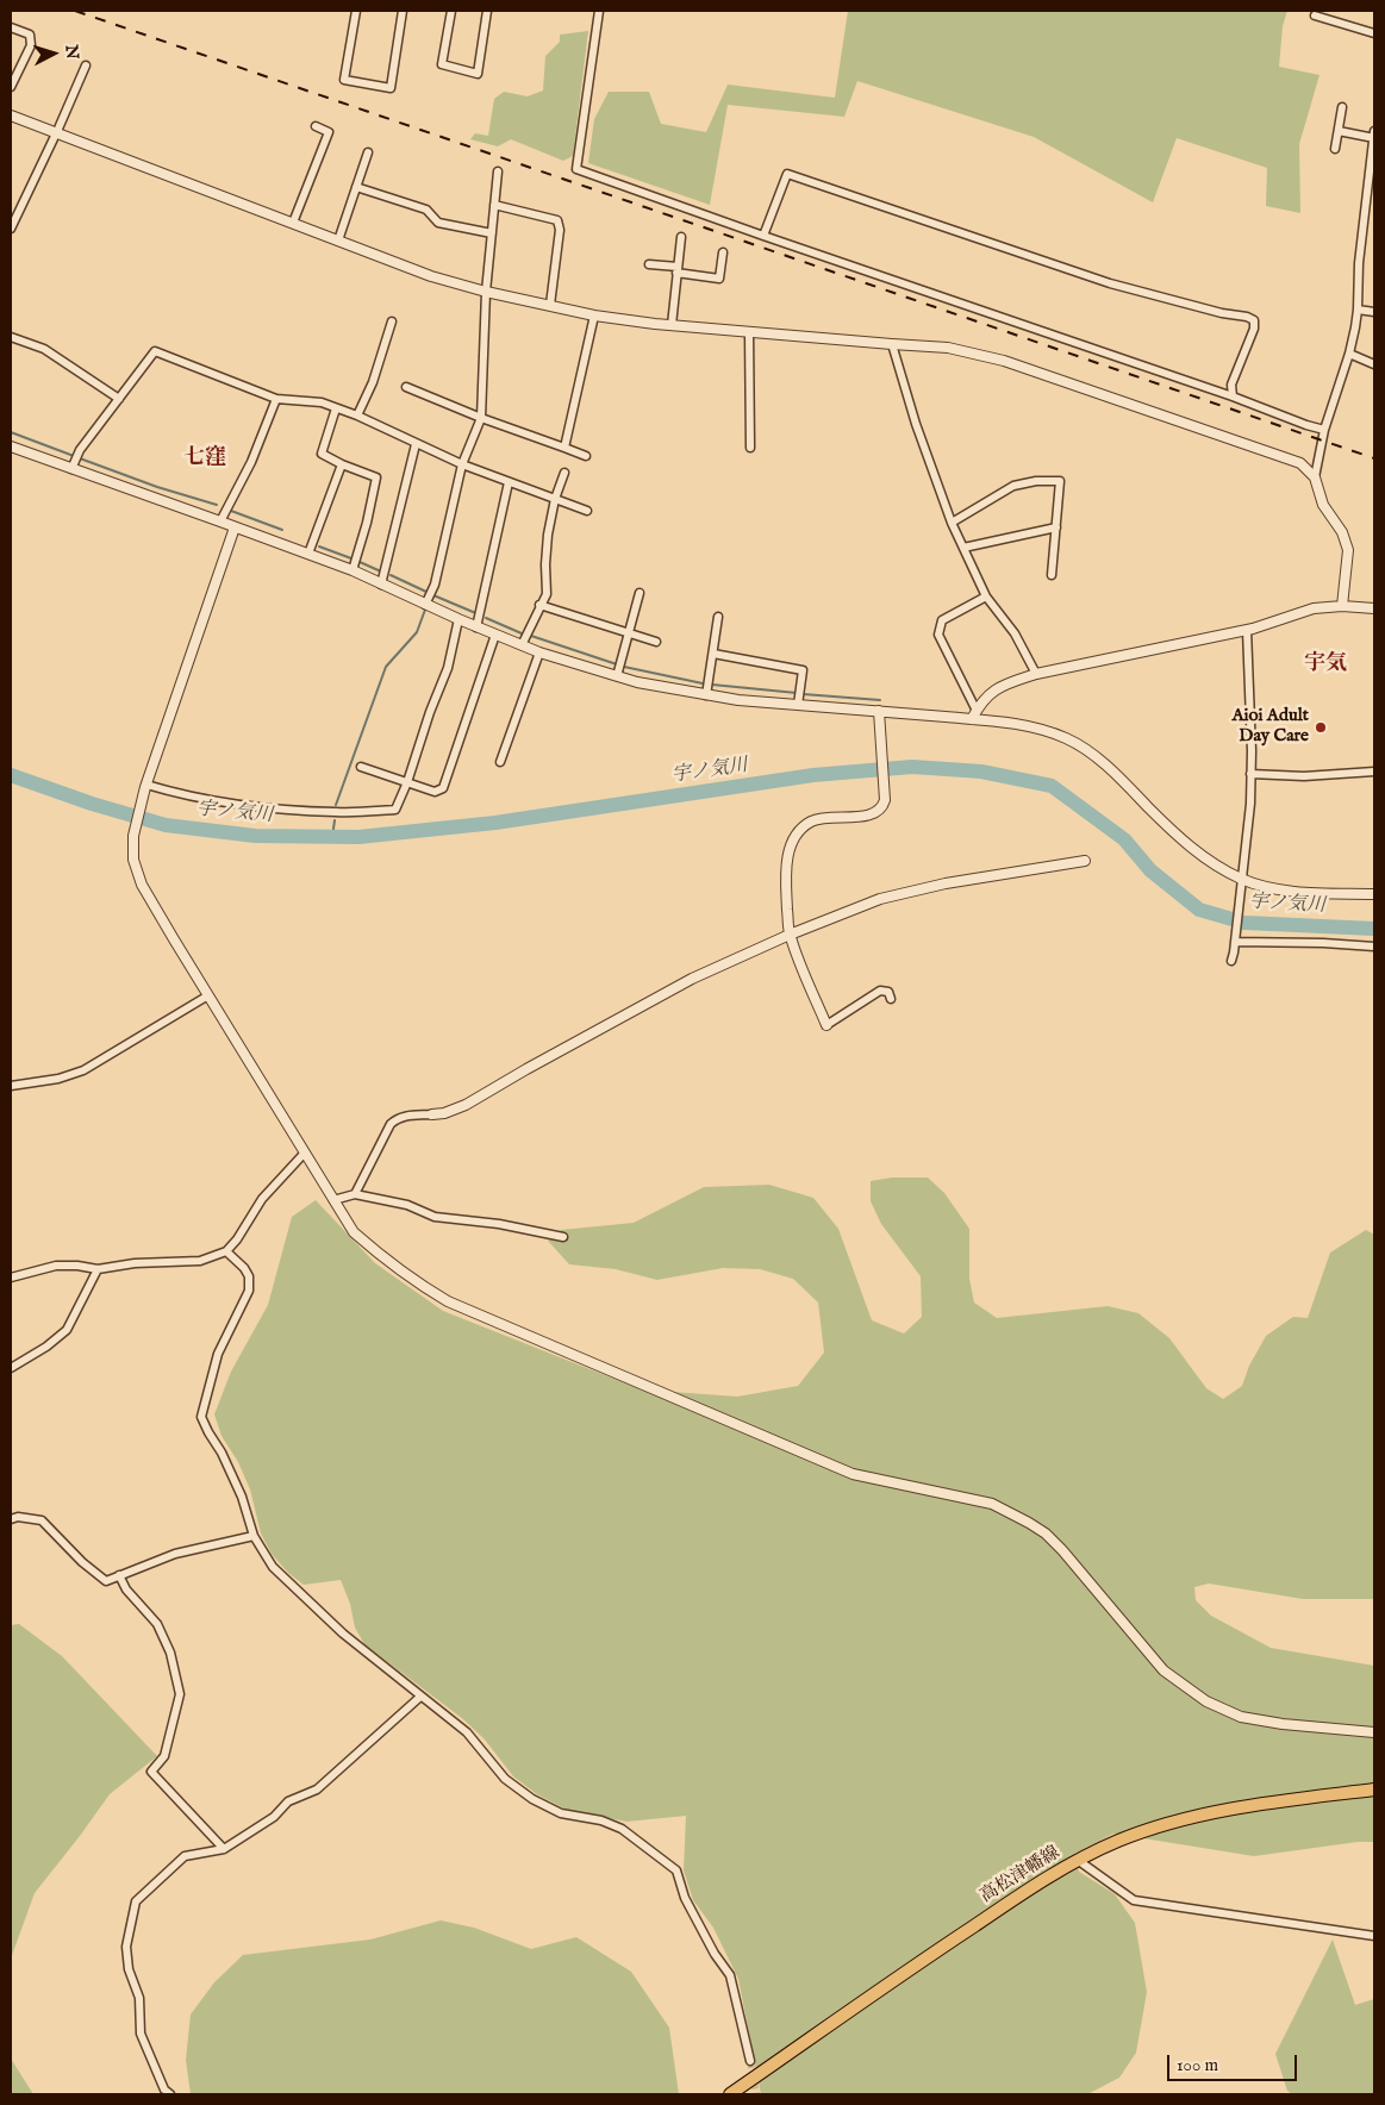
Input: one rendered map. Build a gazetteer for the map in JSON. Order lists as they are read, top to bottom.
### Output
{
  "streets": {
    "main road": ["高松津幡線"]
  },
  "districts": ["七窪", "宇気"],
  "water": ["宇ノ気川"],
  "places": ["Aioi Adult Day Care"],
  "scale_bar": "100 m",
  "north": "right"
}
